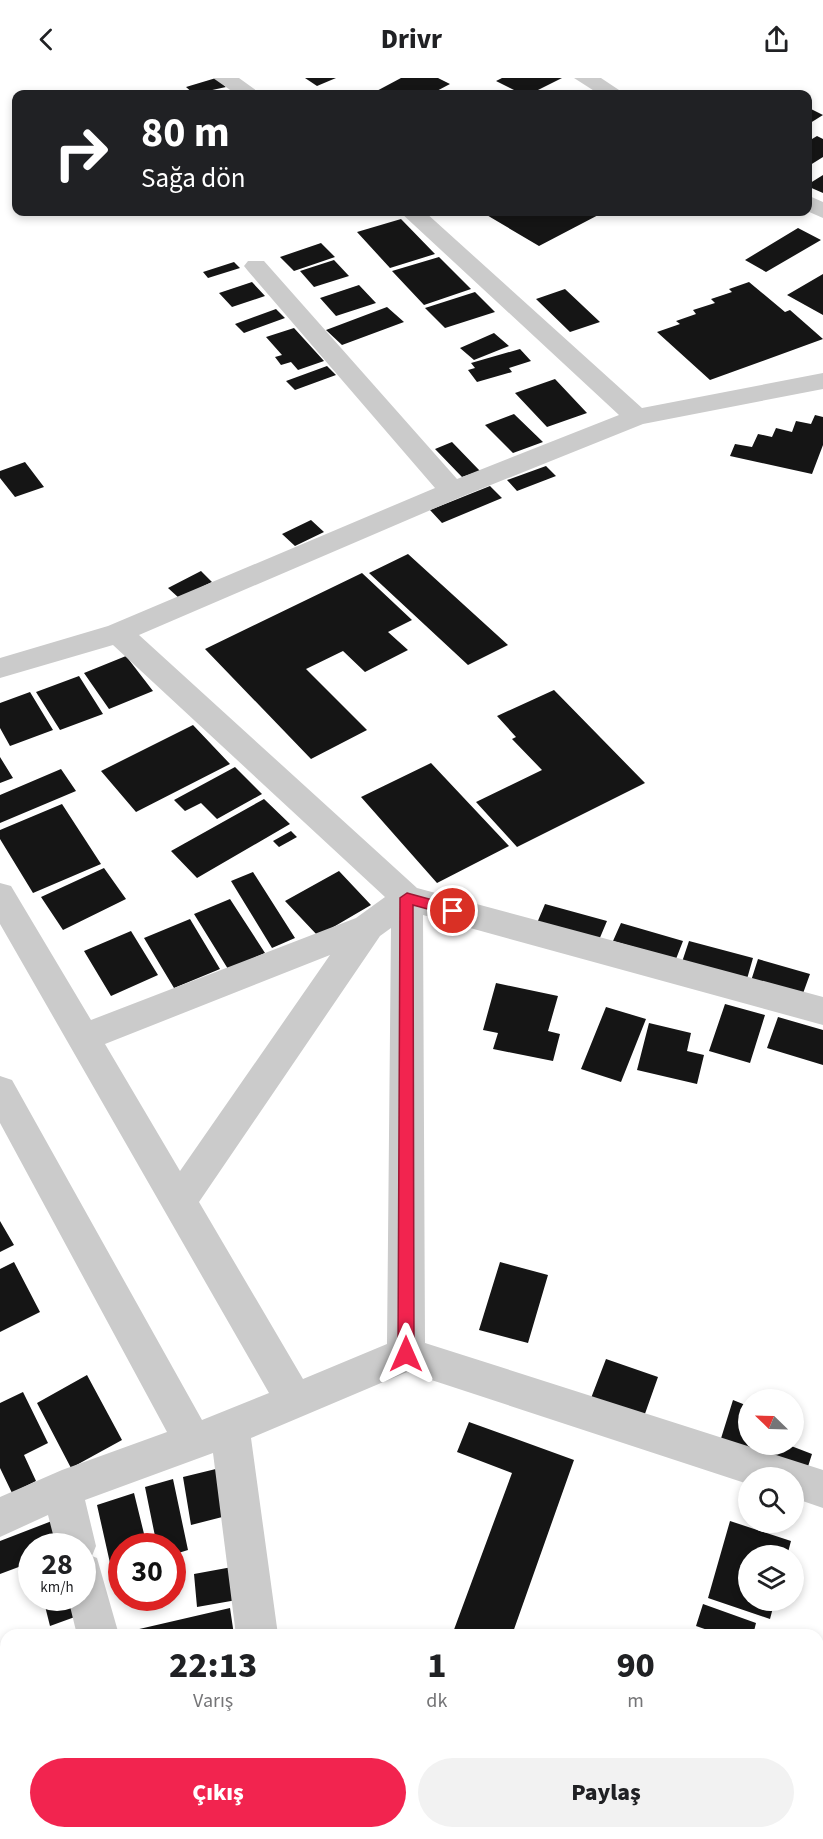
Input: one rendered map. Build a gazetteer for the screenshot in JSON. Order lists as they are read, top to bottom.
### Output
{
  "north": "top left",
  "page": {
    "header": "Drivr",
    "turn": ["80 m", "Sağa dön"],
    "speed": "28 km/h",
    "limit": "30",
    "eta": [
      "22:13",
      "Varış",
      "1",
      "dk",
      "90",
      "m"
    ],
    "buttons": ["Çıkış", "Paylaş"]
  }
}
